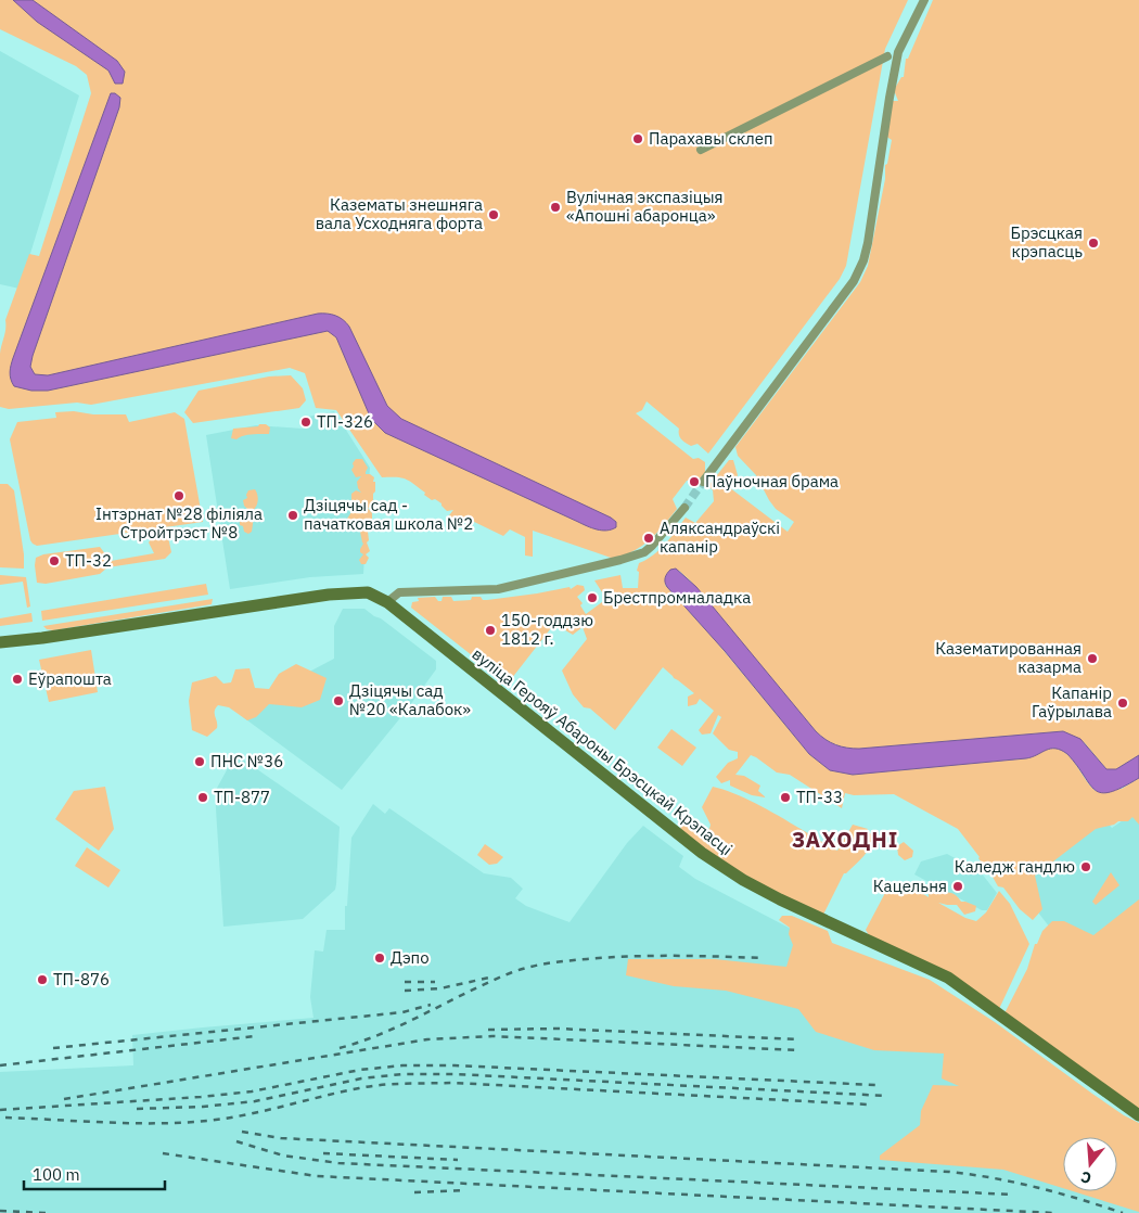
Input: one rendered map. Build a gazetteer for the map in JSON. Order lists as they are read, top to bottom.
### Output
{
  "streets": {
    "main road": ["вуліца Герояў Абароны Брэсцкай Крэпасці"]
  },
  "districts": ["ЗАХОДНІ"],
  "places": [
    "Парахавы склеп",
    "Вулічная экспазіцыя «Апошні абаронца»",
    "Казематы знешняга вала Усходняга форта",
    "Брэсцкая крэпасць",
    "ТП-326",
    "Паўночная брама",
    "Інтэрнат №28 фiлiяла Стройтрэст №8",
    "Дзіцячы сад - пачатковая школа №2",
    "Аляксандраўскі капанір",
    "ТП-32",
    "Брестпромналадка",
    "150-годдзю 1812 г.",
    "Казематированная казарма",
    "Еўрапошта",
    "Дзіцячы сад №20 «Калабок»",
    "Капанір Гаўрылава",
    "ПНС №36",
    "ТП-877",
    "ТП-33",
    "Каледж гандлю",
    "Кацельня",
    "Дэпо",
    "ТП-876"
  ],
  "scale_bar": "100 m",
  "north": "bottom"
}
